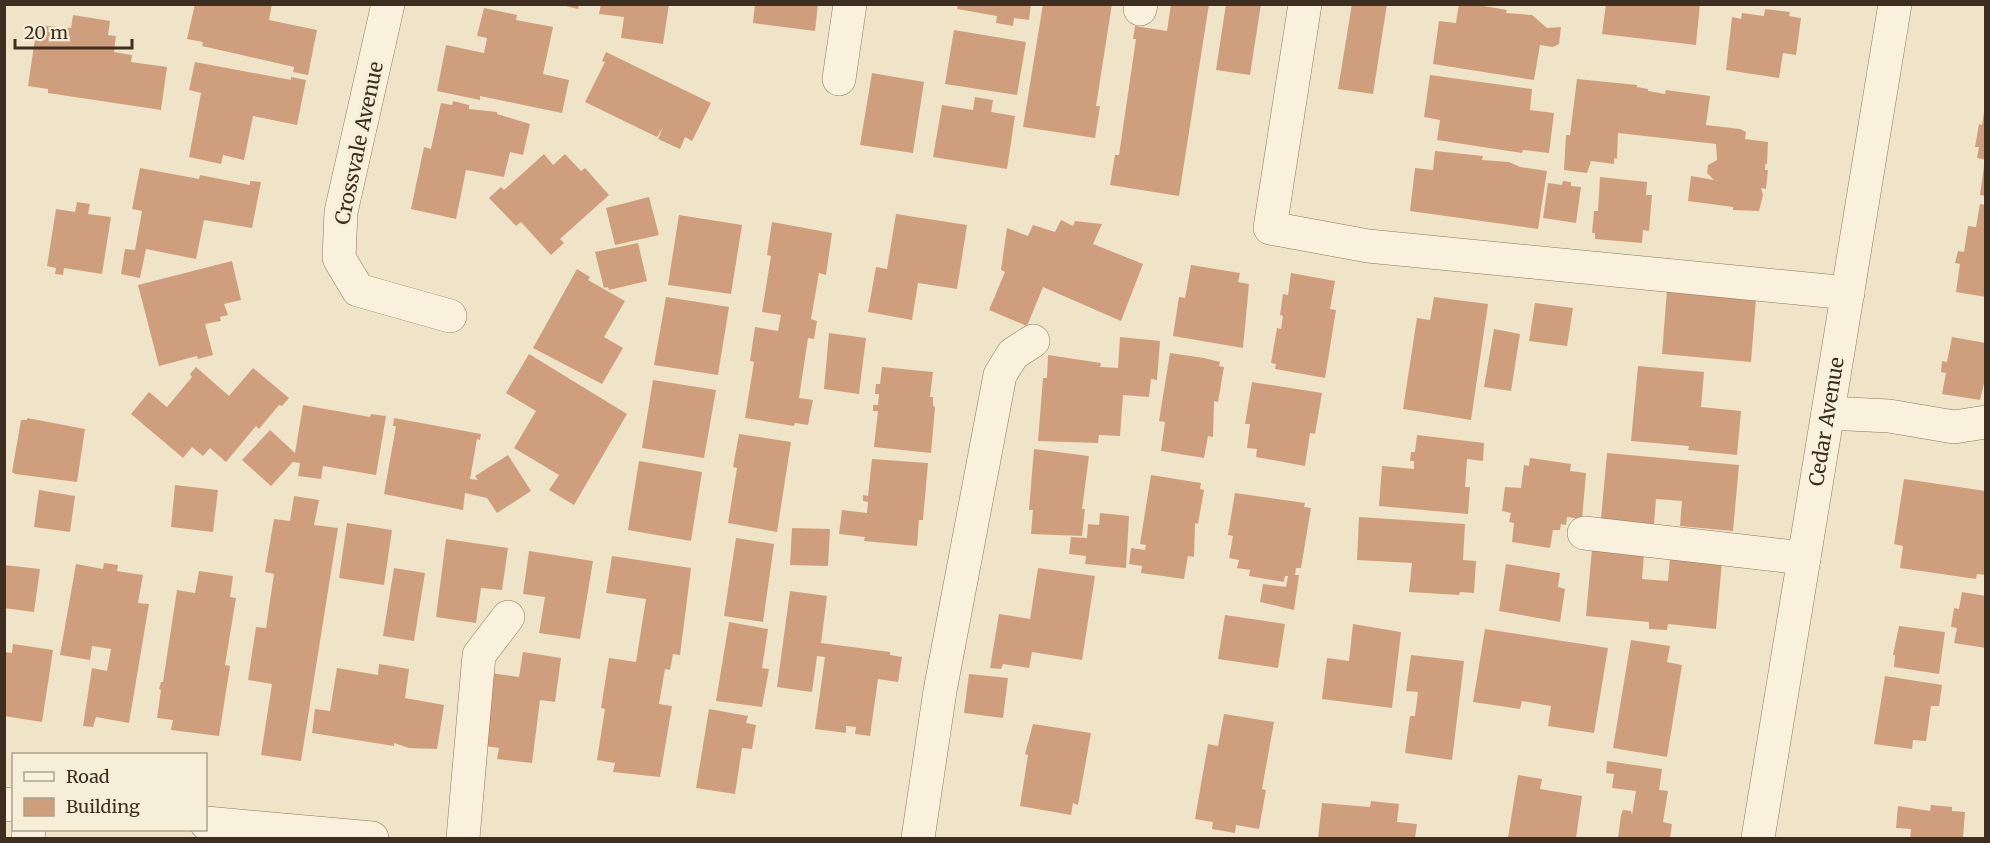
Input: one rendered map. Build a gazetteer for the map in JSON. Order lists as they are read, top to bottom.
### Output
{
  "streets": {
    "street": ["Crossvale Avenue", "Cedar Avenue"]
  },
  "legend": ["Road", "Building"],
  "scale_bar": "20 m"
}
